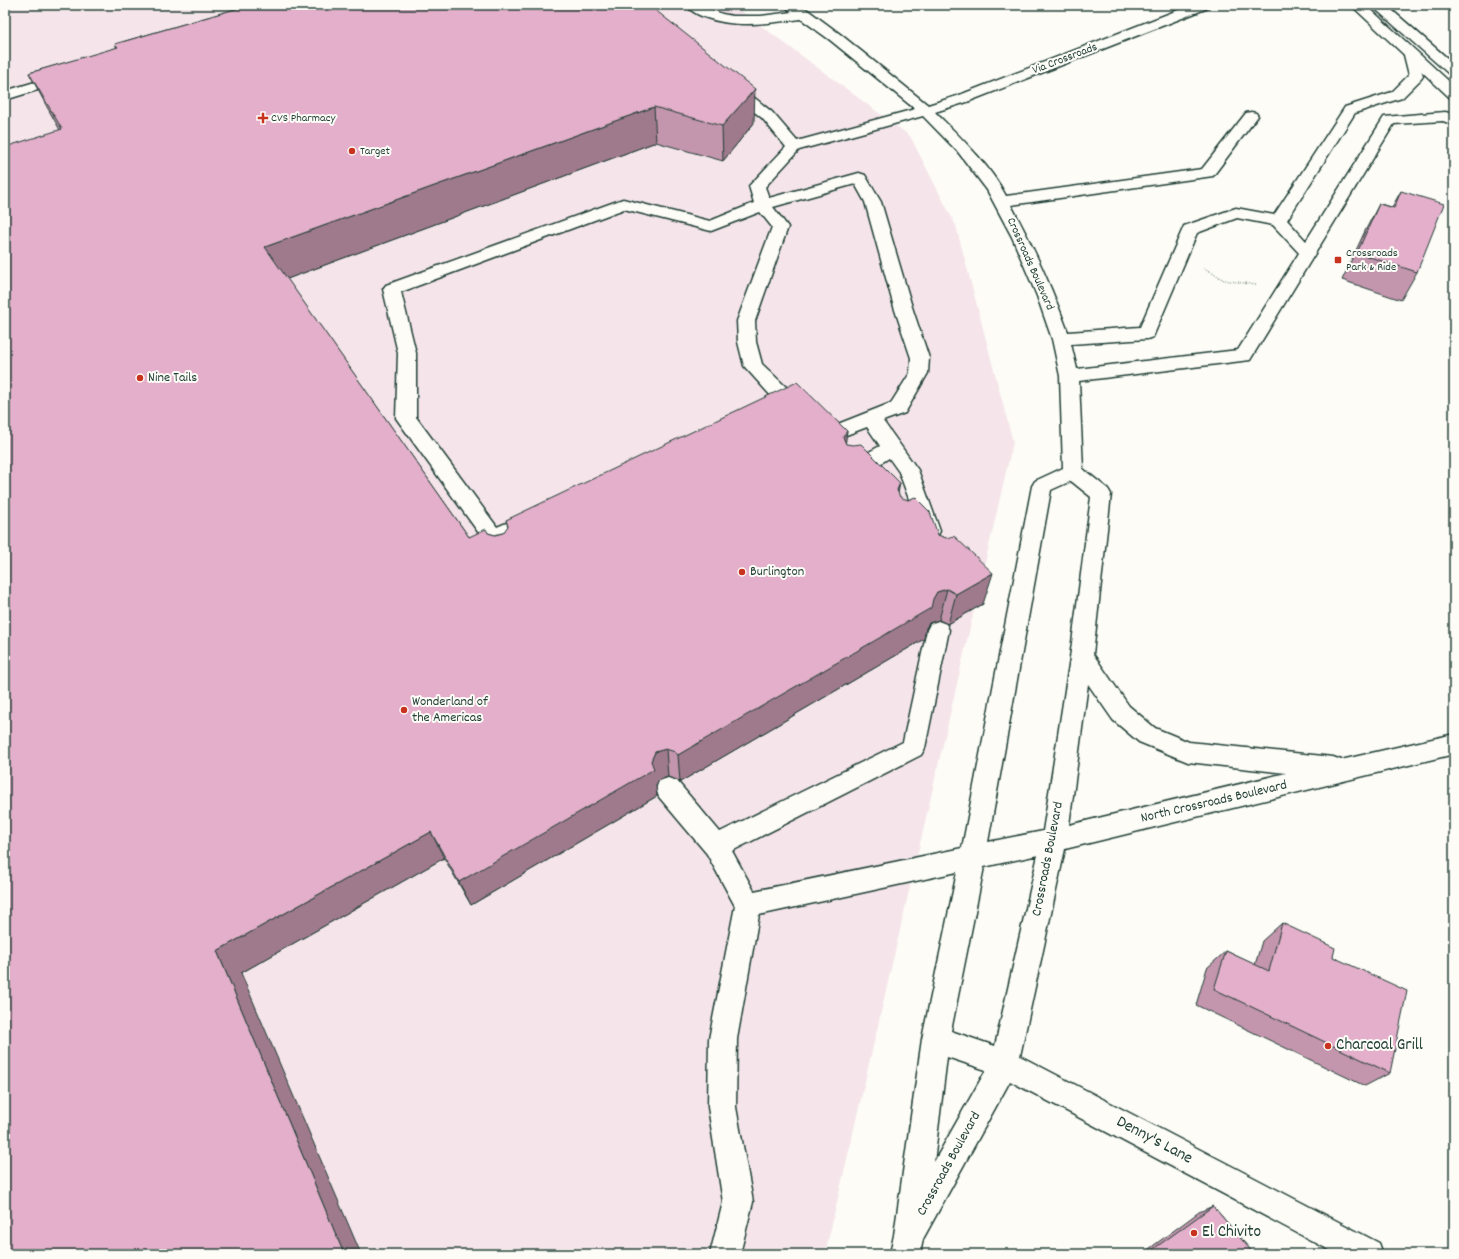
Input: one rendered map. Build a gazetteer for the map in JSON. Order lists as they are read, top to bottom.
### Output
{
  "streets": {
    "main road": [
      "Via Crossroads",
      "Crossroads Boulevard",
      "North Crossroads Boulevard",
      "Denny's Lane"
    ]
  },
  "crossings": [
    ["Via Crossroads", "Crossroads Boulevard"],
    ["Crossroads Boulevard", "North Crossroads Boulevard"],
    ["Crossroads Boulevard", "Denny's Lane"]
  ],
  "places": {
    "health": ["CVS Pharmacy"],
    "other": [
      "Target",
      "Nine Tails",
      "Burlington",
      "Wonderland of the Americas",
      "Charcoal Grill",
      "El Chivito"
    ],
    "transit": ["Crossroads Park & Ride"]
  }
}
